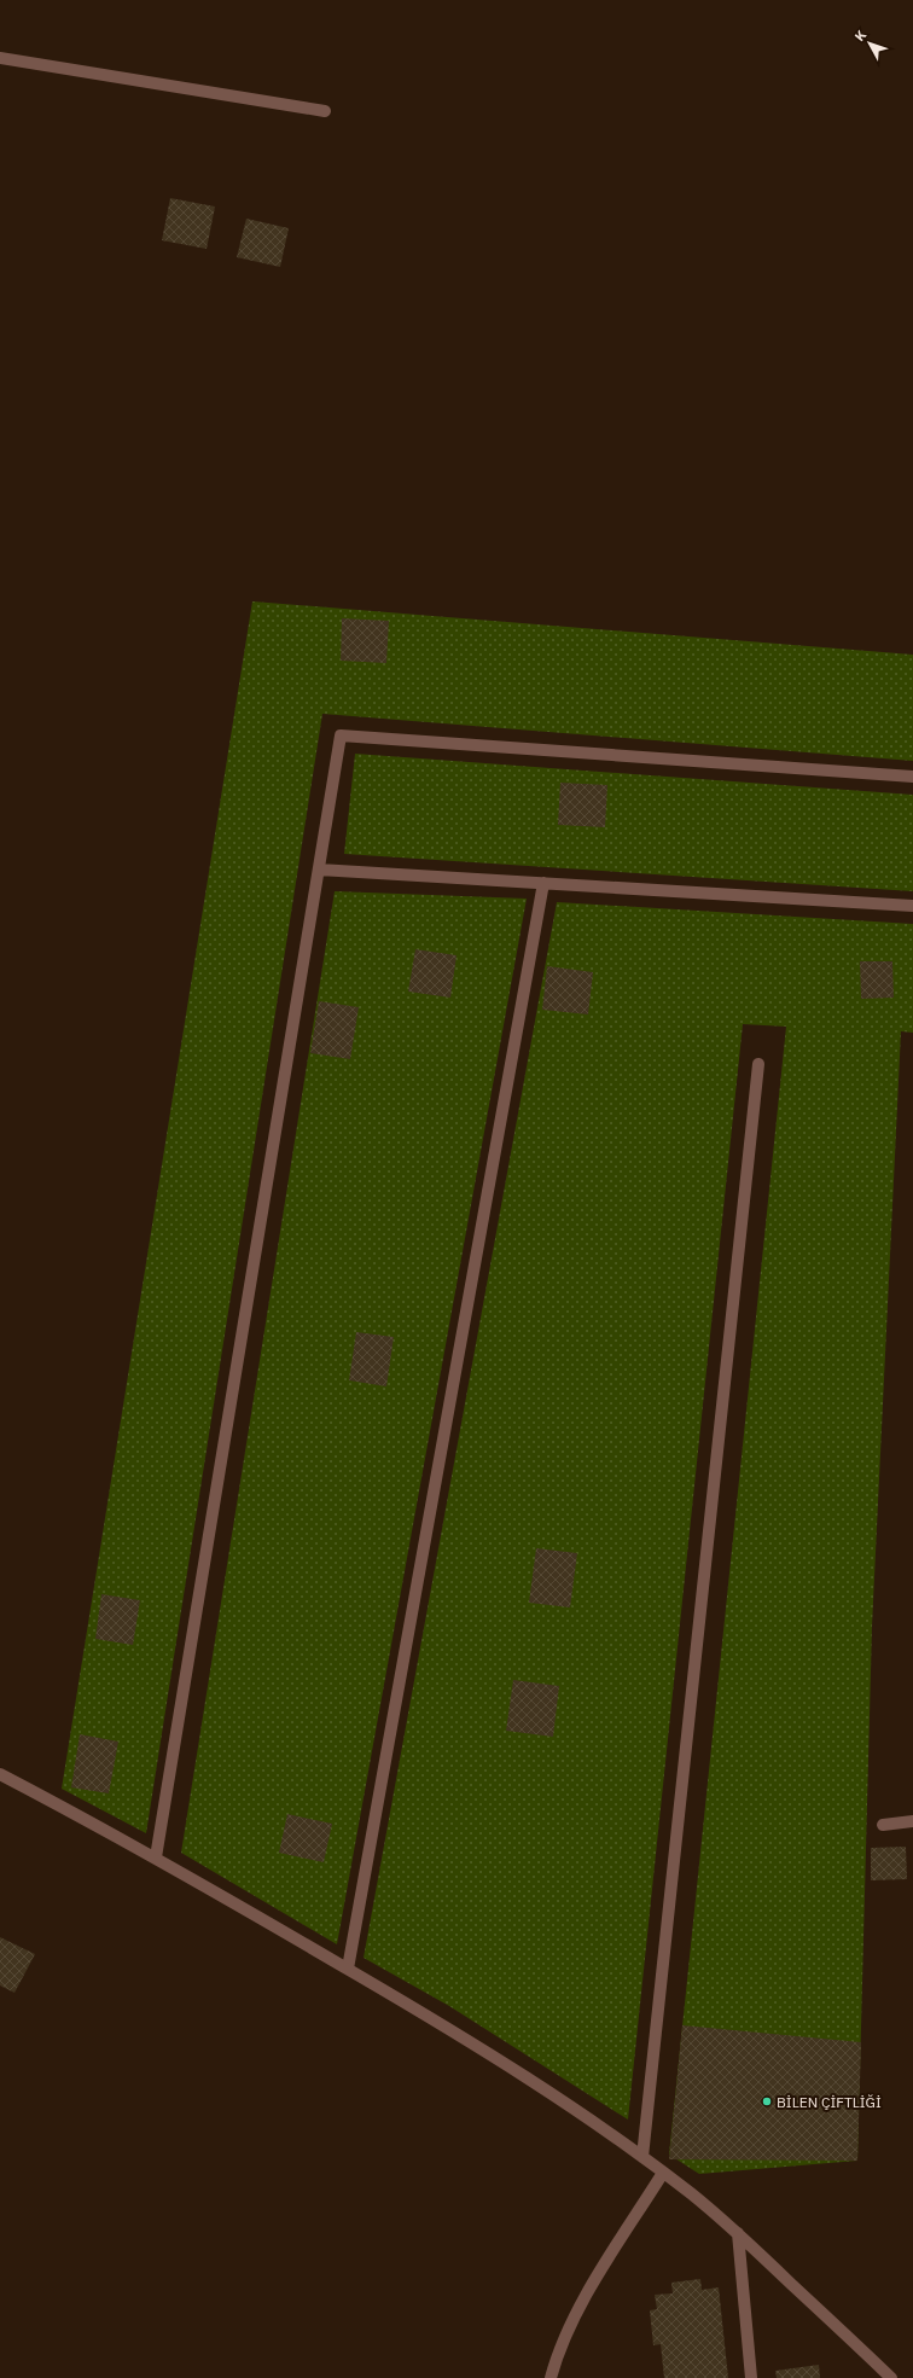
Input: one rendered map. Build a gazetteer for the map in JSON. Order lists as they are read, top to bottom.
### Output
{
  "places": ["BİLEN ÇİFTLİĞİ"],
  "north": "top left"
}
